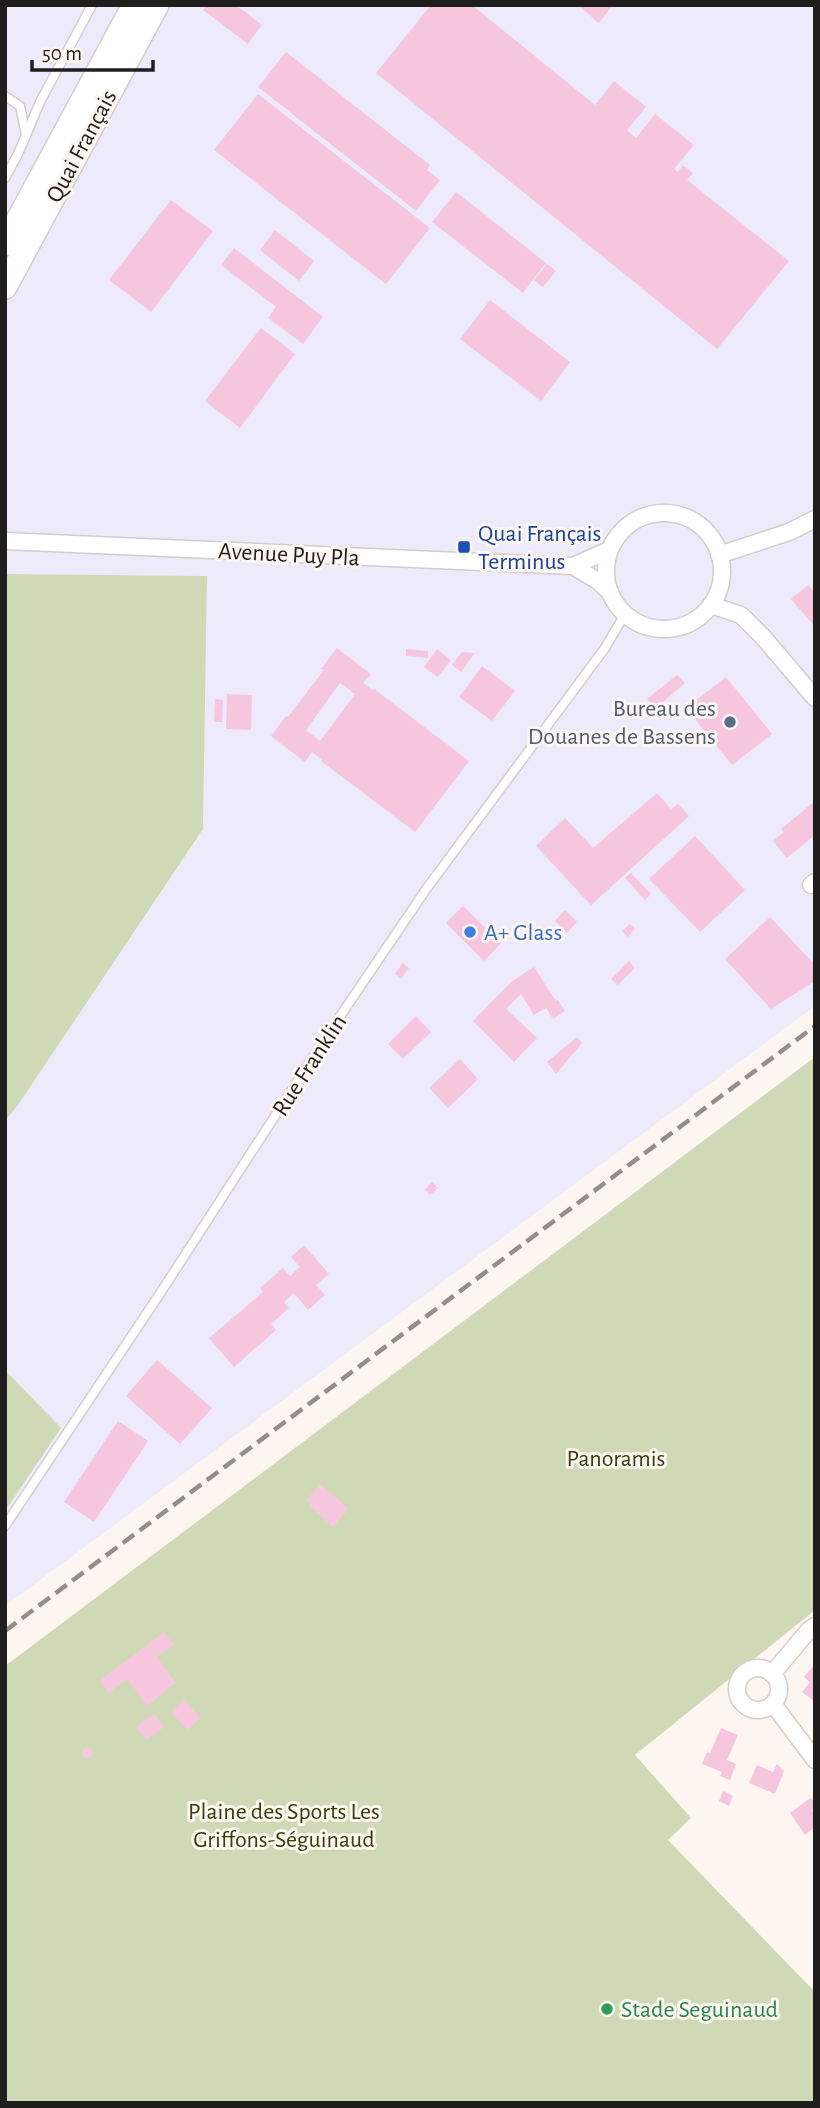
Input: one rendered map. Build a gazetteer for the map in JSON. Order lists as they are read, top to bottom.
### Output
{
  "streets": {
    "main road": ["Quai Français"],
    "street": ["Avenue Puy Pla"],
    "lane": ["Rue Franklin"]
  },
  "crossings": [
    ["Avenue Puy Pla", "Rue Franklin"]
  ],
  "parks": ["Panoramis", "Plaine des Sports Les Griffons-Séguinaud"],
  "places": {
    "transit": ["Quai Français Terminus"],
    "other": ["Bureau des Douanes de Bassens", "A+ Glass", "Stade Seguinaud"]
  },
  "scale_bar": "50 m"
}
